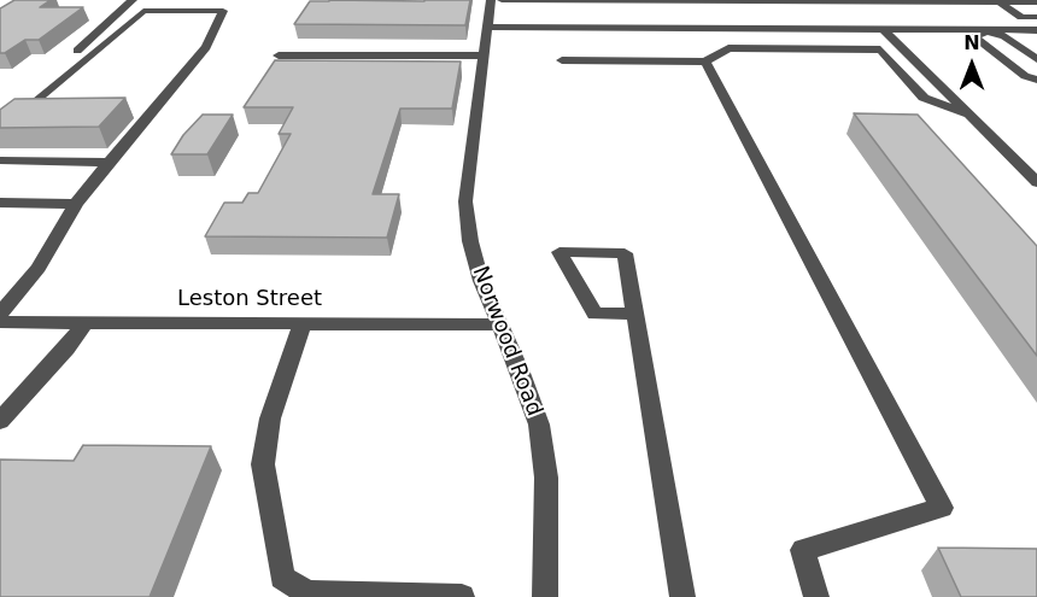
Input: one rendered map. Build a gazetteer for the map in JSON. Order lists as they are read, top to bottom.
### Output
{
  "streets": {
    "street": ["Leston Street", "Norwood Road"]
  },
  "crossings": [
    ["Leston Street", "Norwood Road"]
  ],
  "north": "top"
}
